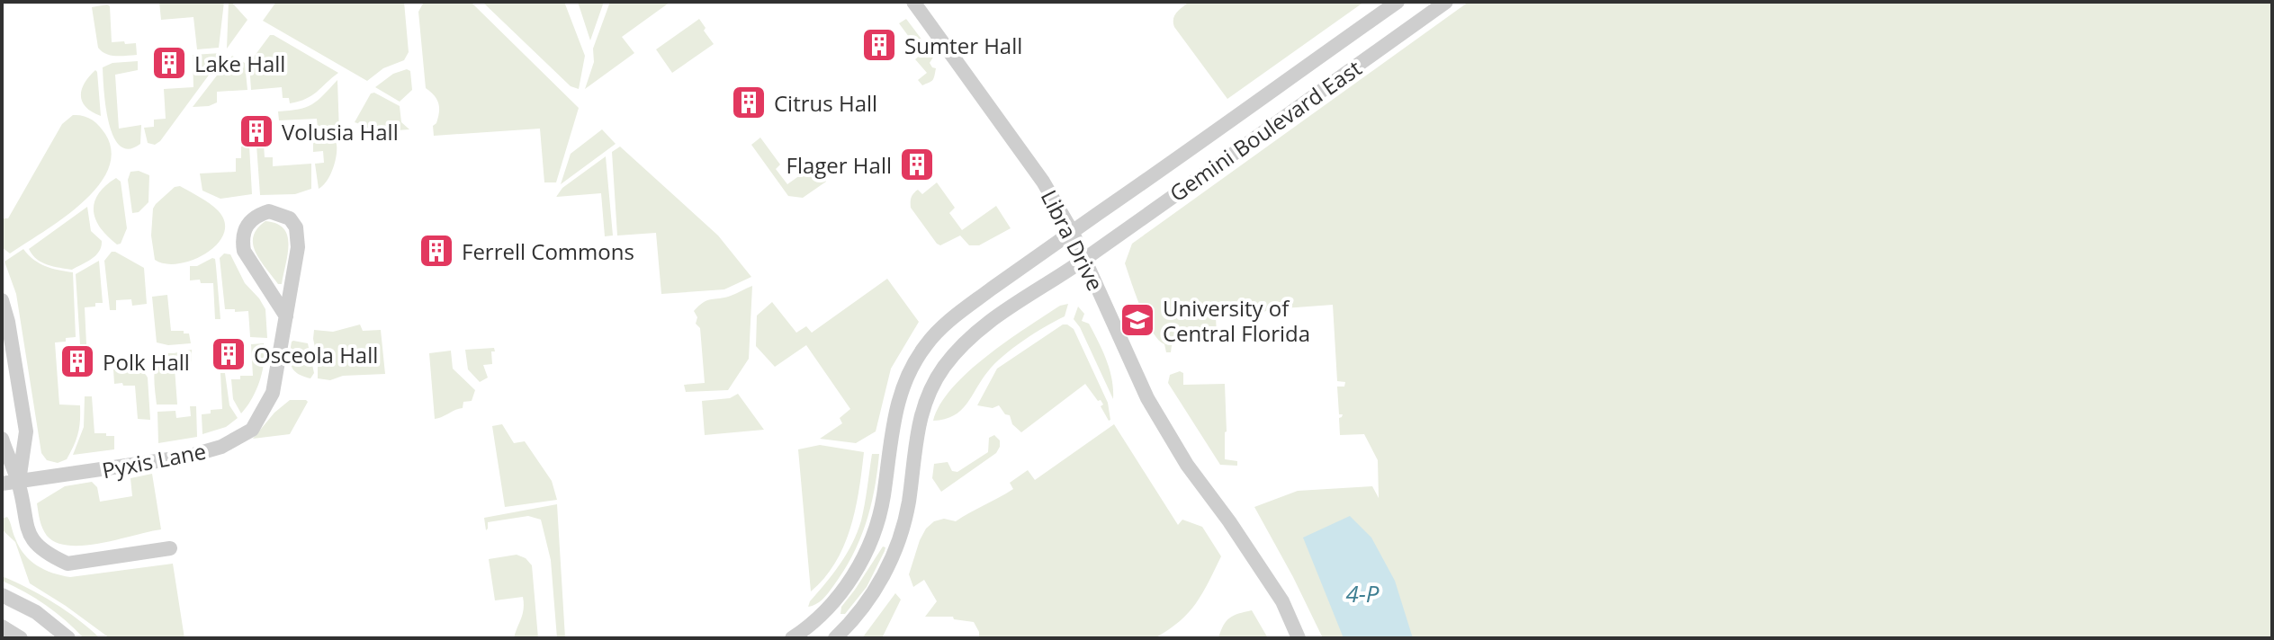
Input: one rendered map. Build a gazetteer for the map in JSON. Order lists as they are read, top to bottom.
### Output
{
  "streets": {
    "street": ["Gemini Boulevard East", "Libra Drive", "Pyxis Lane"]
  },
  "crossings": [
    ["Gemini Boulevard East", "Libra Drive"]
  ],
  "water": ["4-P"],
  "places": {
    "building": [
      "Sumter Hall",
      "Lake Hall",
      "Citrus Hall",
      "Volusia Hall",
      "Flager Hall",
      "Ferrell Commons",
      "Osceola Hall",
      "Polk Hall"
    ],
    "school or university": ["University of Central Florida"]
  }
}
